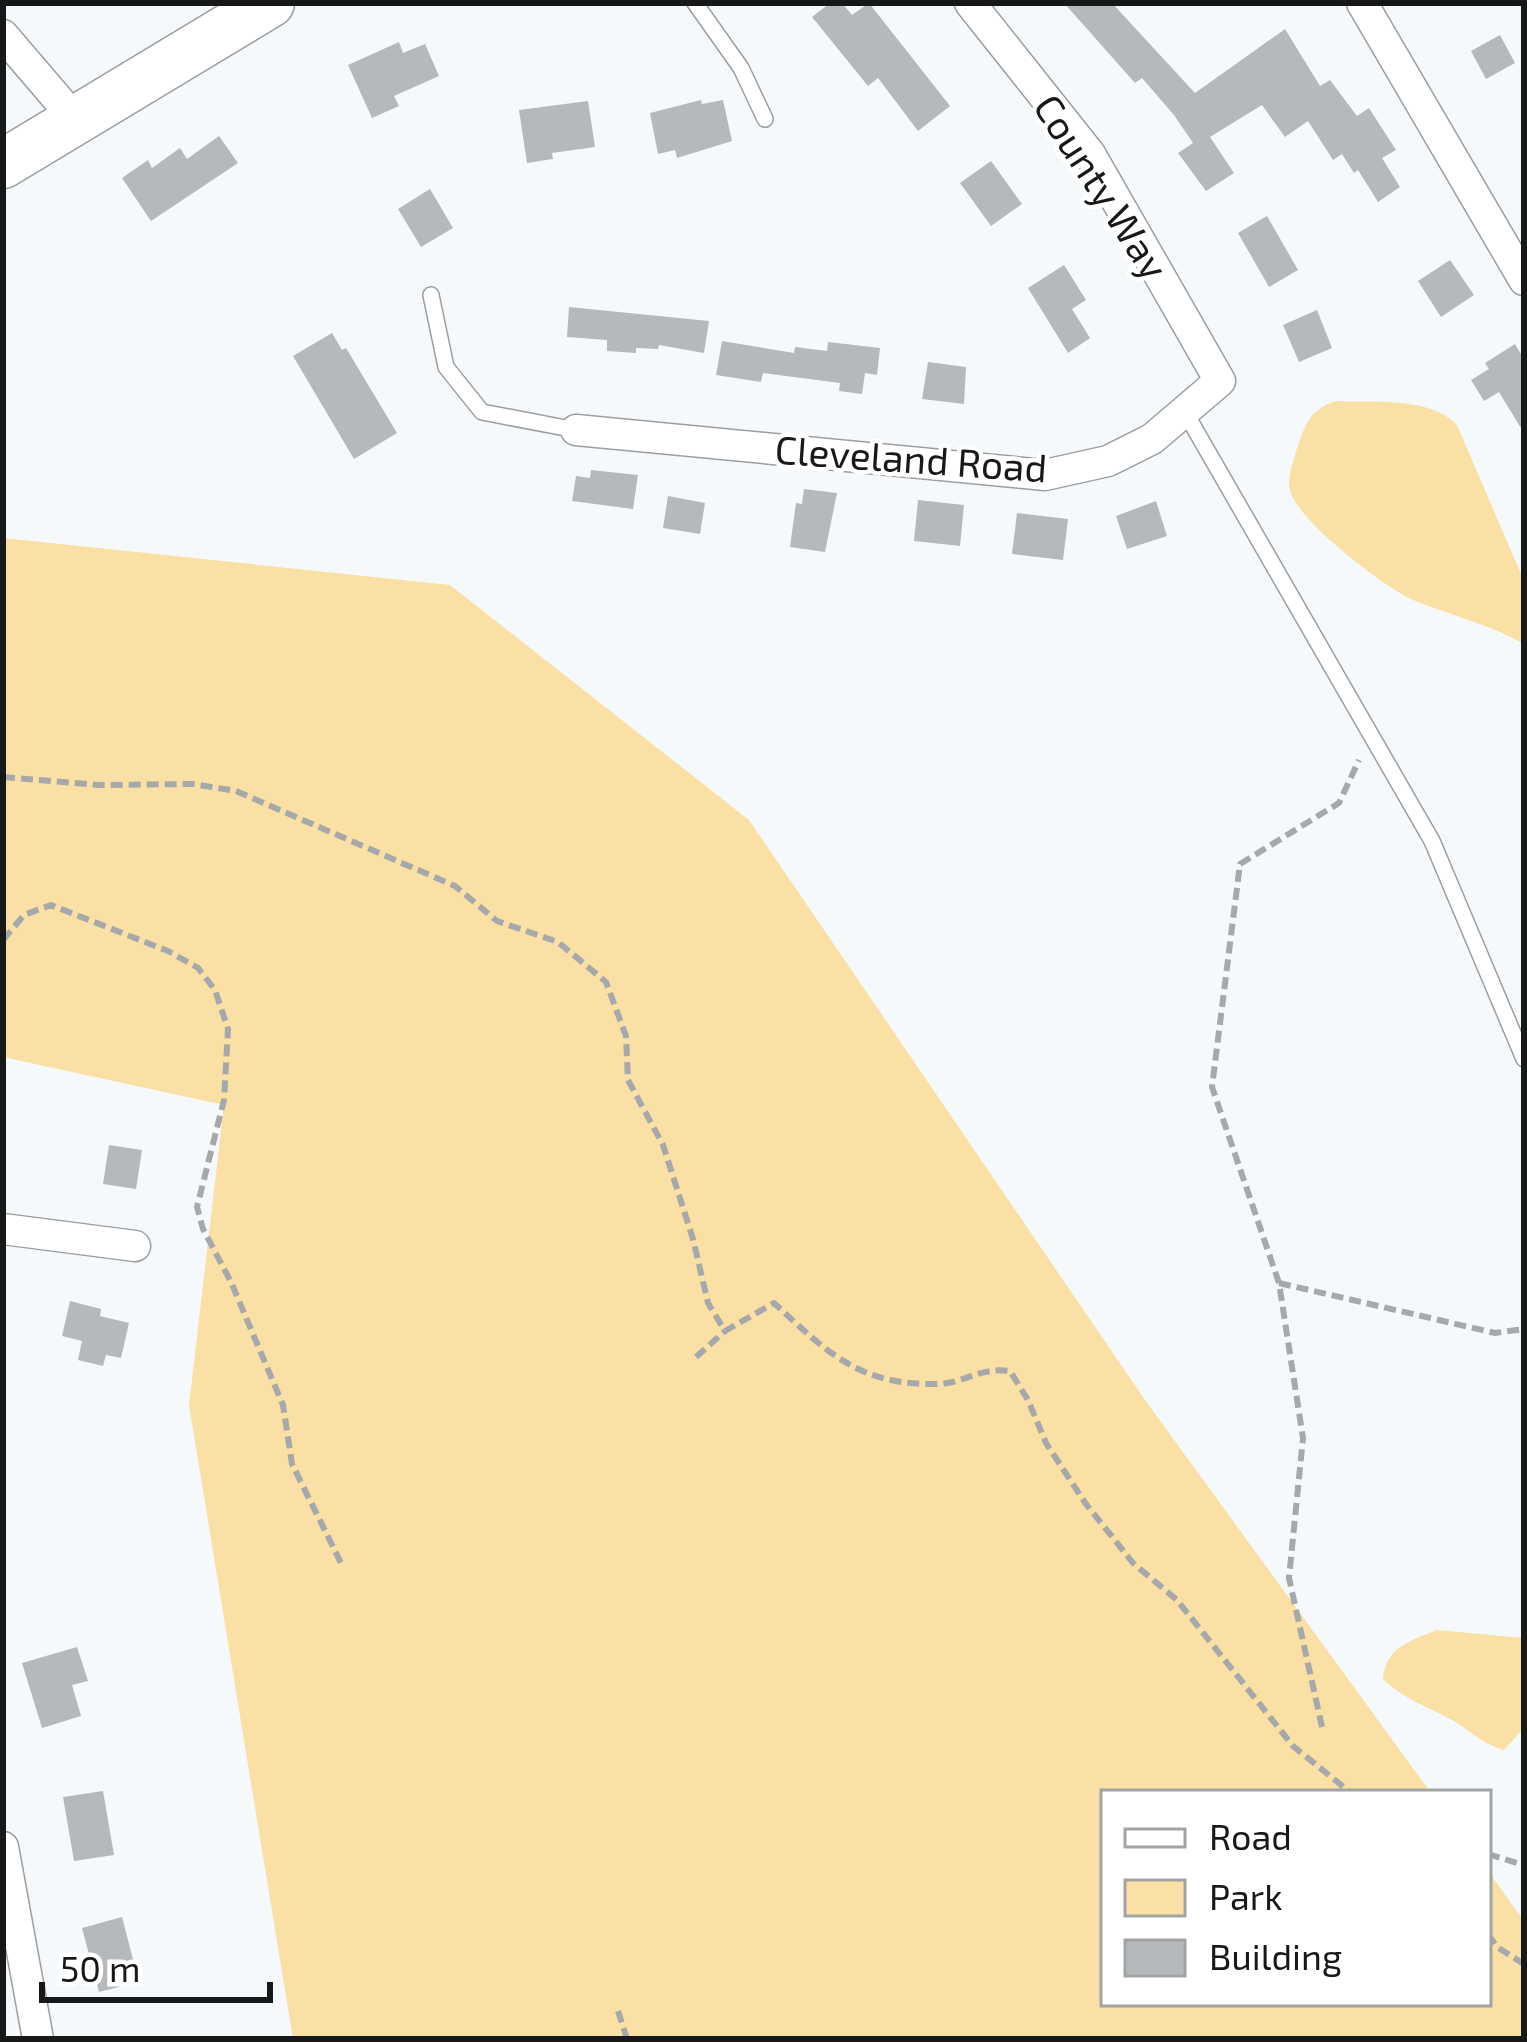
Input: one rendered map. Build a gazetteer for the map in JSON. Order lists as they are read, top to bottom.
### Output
{
  "streets": {
    "street": ["County Way", "Cleveland Road"]
  },
  "crossings": [
    ["County Way", "Cleveland Road"]
  ],
  "legend": ["Road", "Park", "Building"],
  "scale_bar": "50 m"
}
